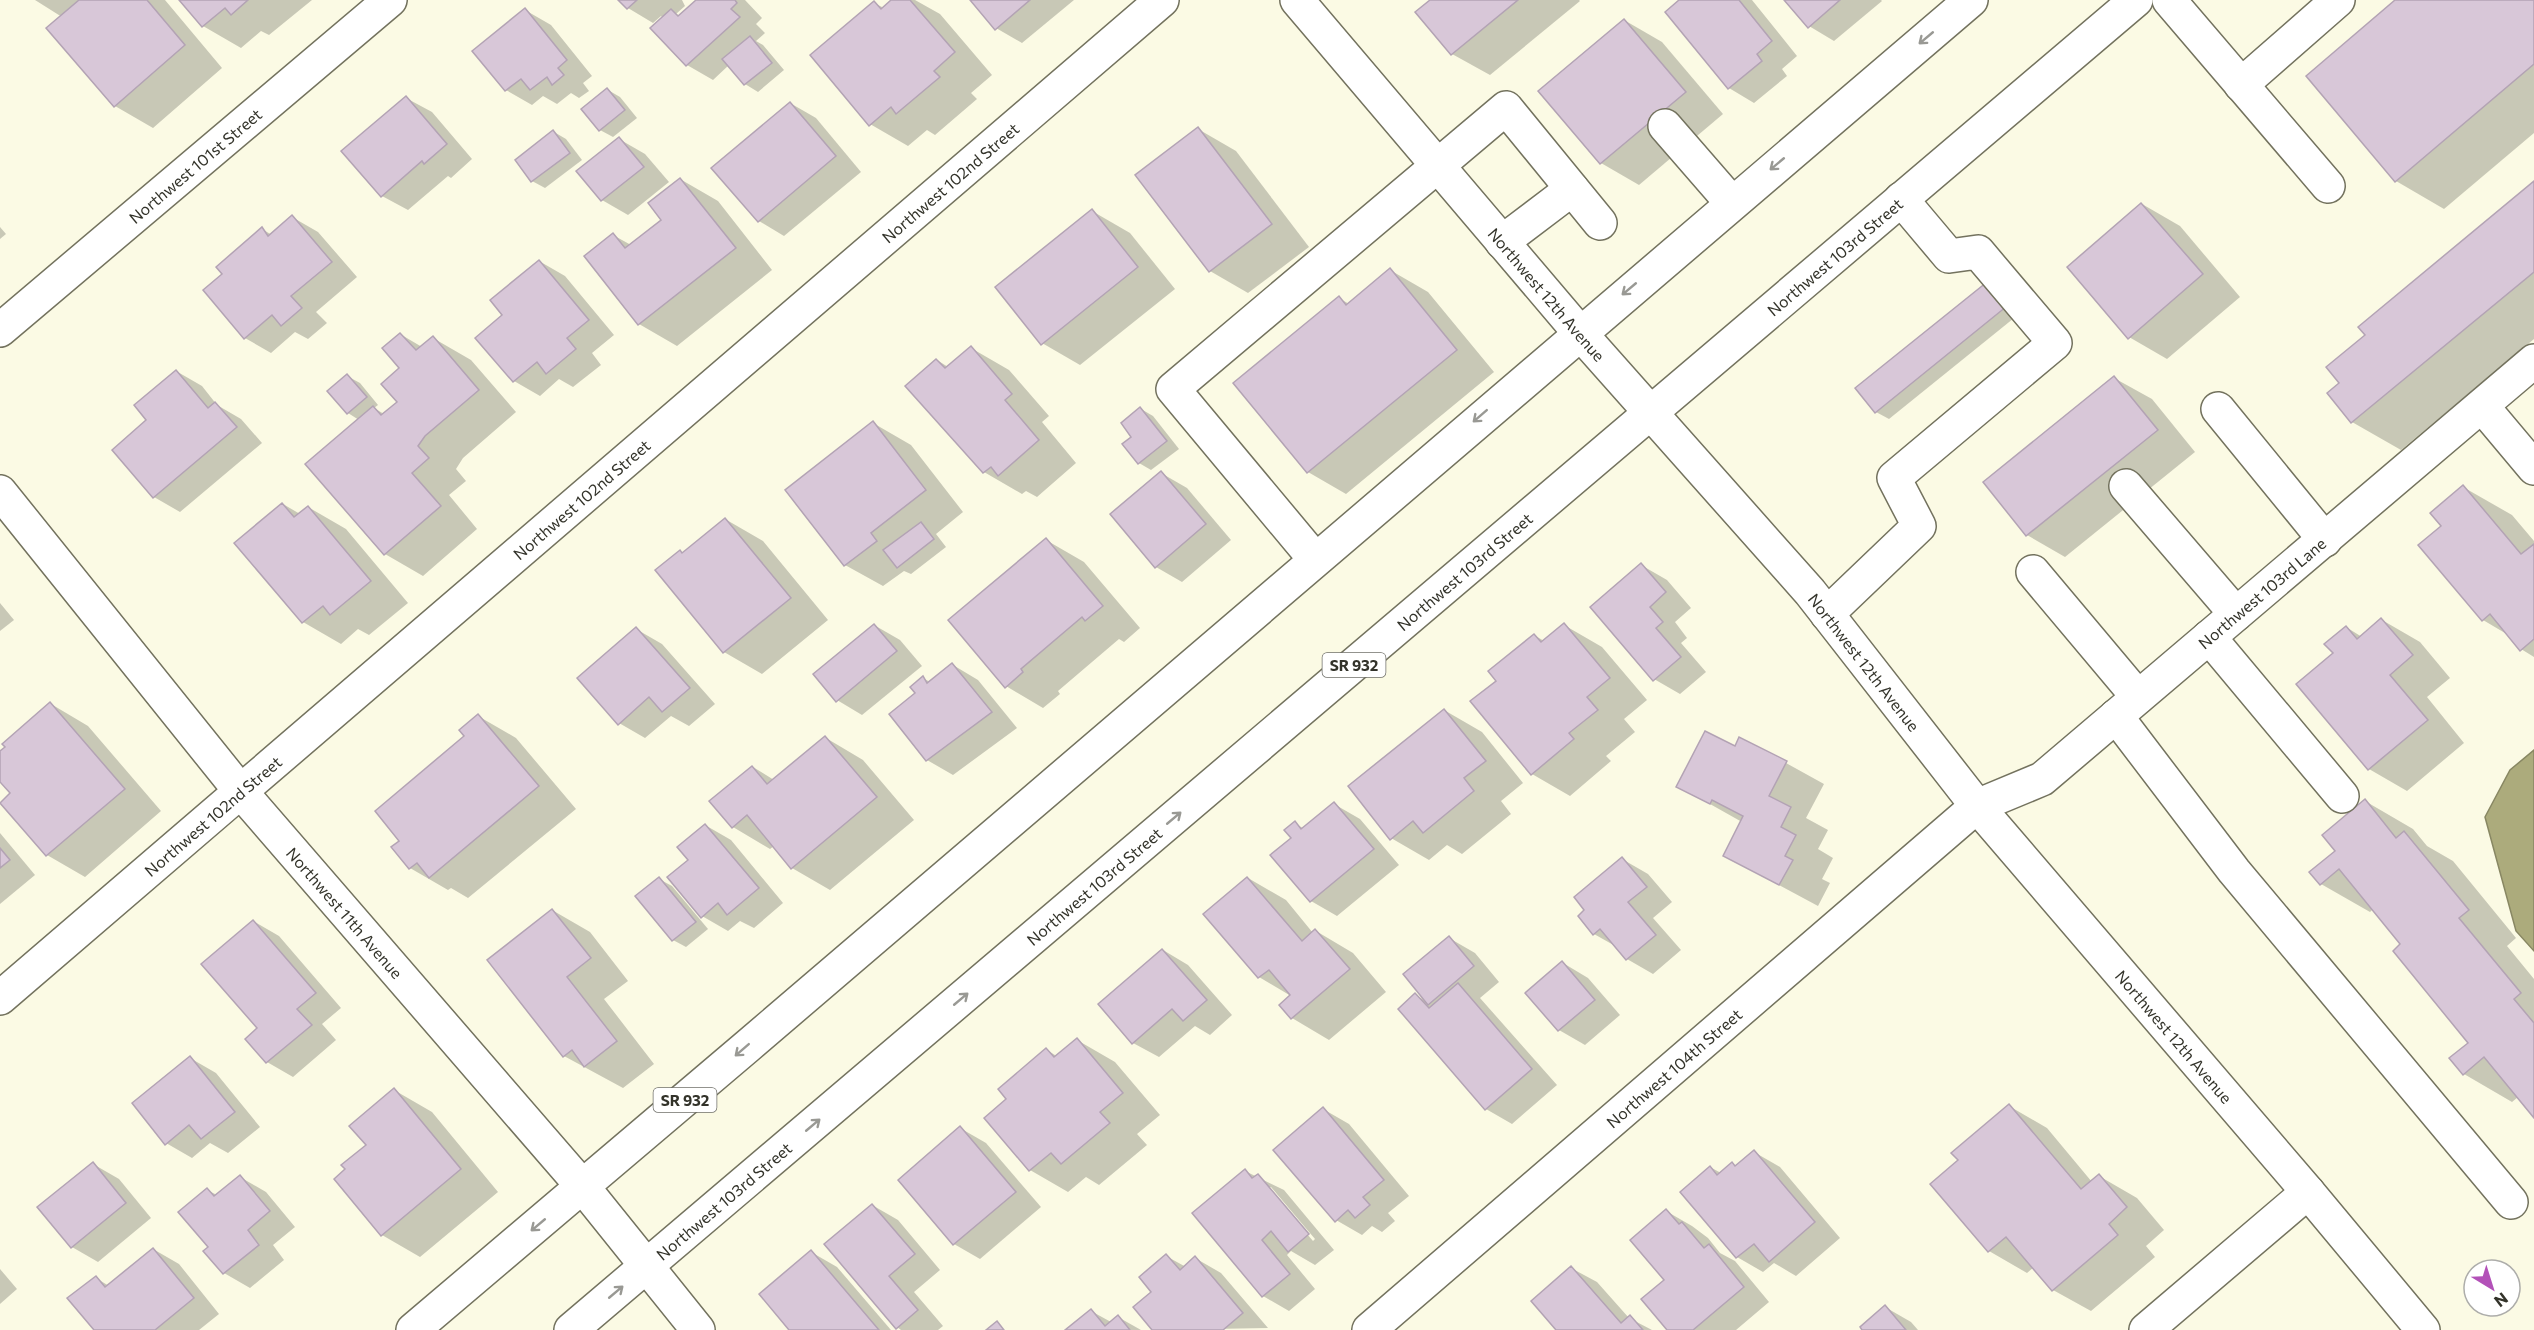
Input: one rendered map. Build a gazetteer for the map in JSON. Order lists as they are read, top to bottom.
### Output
{
  "streets": {
    "street": [
      "Northwest 101st Street",
      "Northwest 102nd Street",
      "Northwest 103rd Street",
      "Northwest 12th Avenue",
      "Northwest 103rd Lane",
      "SR 932",
      "Northwest 11th Avenue",
      "Northwest 104th Street"
    ]
  },
  "crossings": [
    ["Northwest 102nd Street", "Northwest 11th Avenue"],
    ["Northwest 103rd Street", "Northwest 12th Avenue"],
    ["Northwest 103rd Street", "Northwest 11th Avenue"],
    ["Northwest 12th Avenue", "Northwest 103rd Lane"],
    ["Northwest 12th Avenue", "SR 932"],
    ["Northwest 12th Avenue", "Northwest 104th Street"],
    ["Northwest 103rd Lane", "Northwest 104th Street"],
    ["SR 932", "Northwest 11th Avenue"]
  ],
  "north": "bottom right"
}
